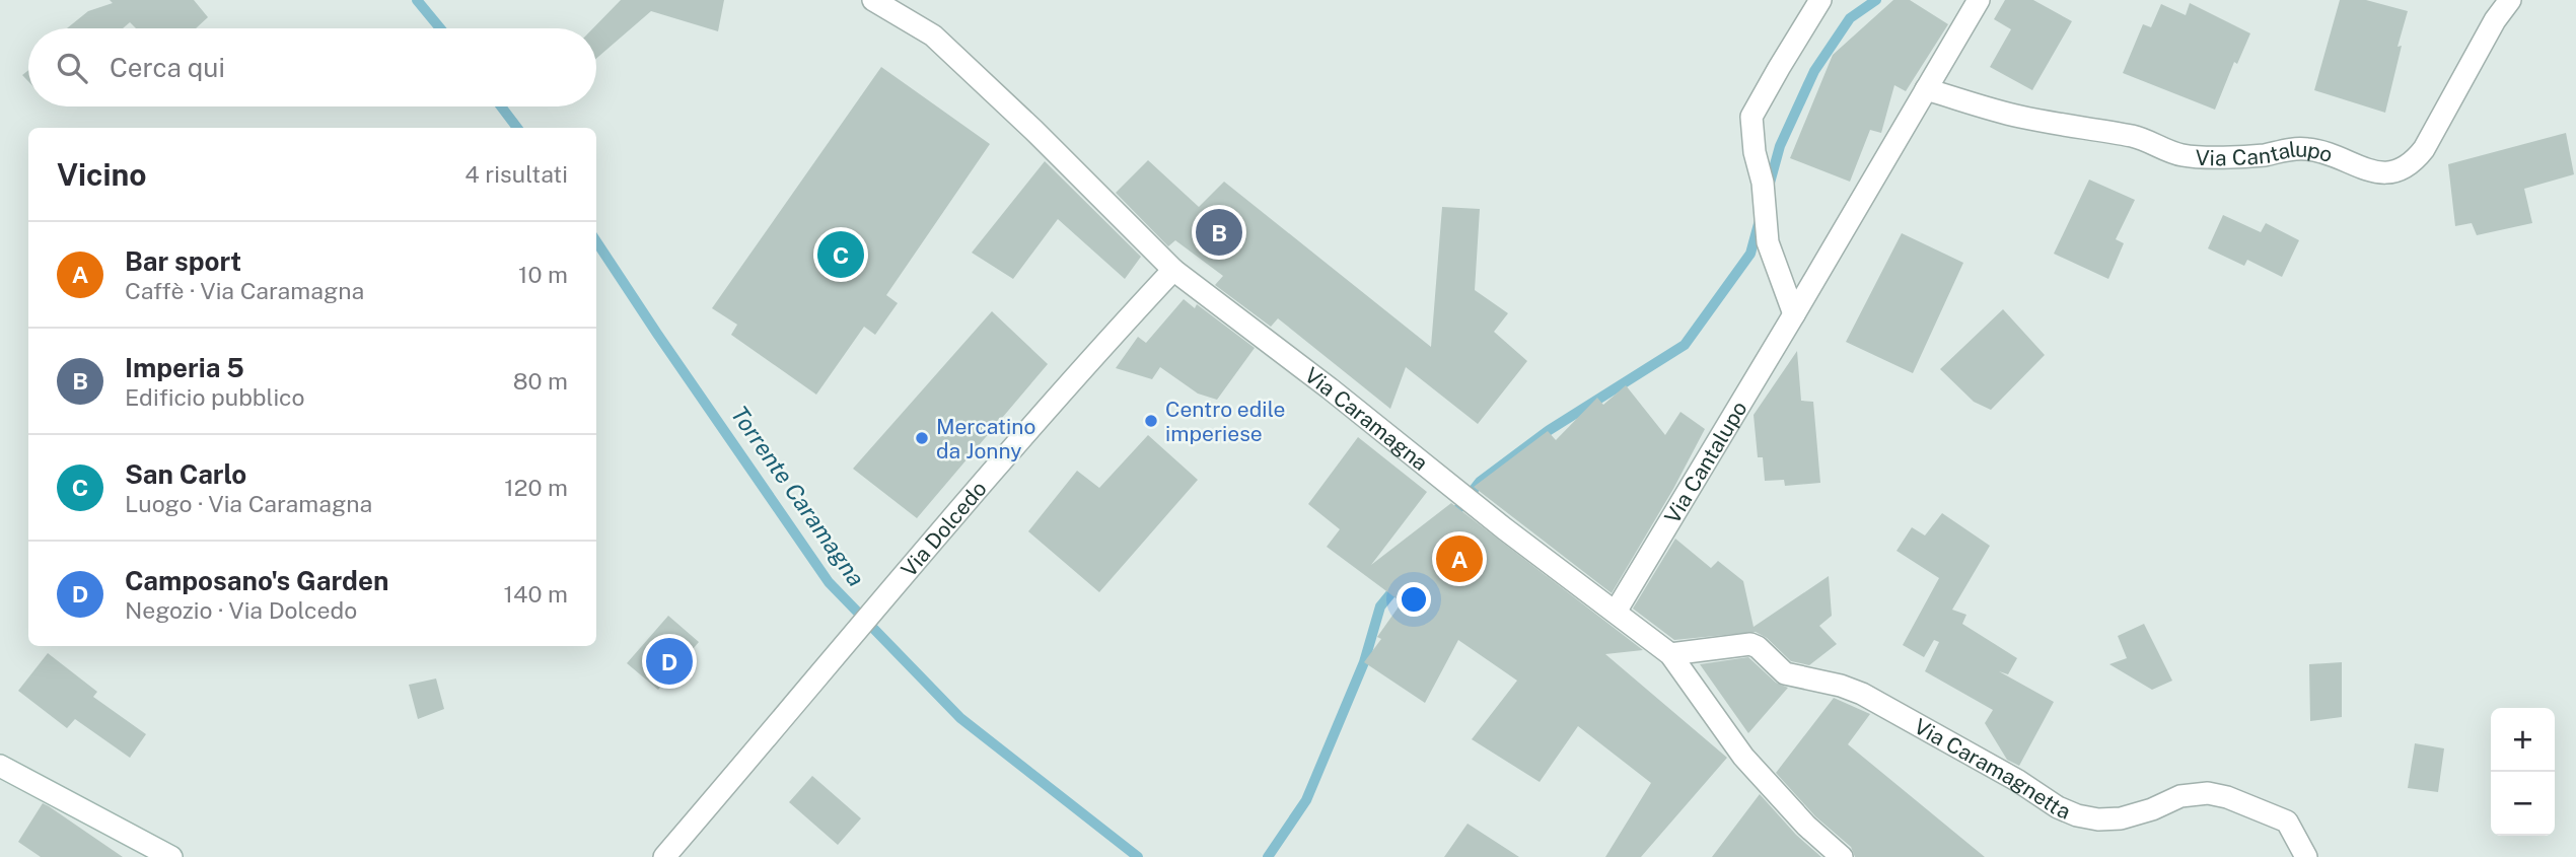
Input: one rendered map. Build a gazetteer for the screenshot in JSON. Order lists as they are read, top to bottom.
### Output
{
  "streets": {
    "street": [
      "Via Cantalupo",
      "Via Caramagna",
      "Via Dolcedo",
      "Via Caramagnetta"
    ]
  },
  "crossings": [
    ["Via Cantalupo", "Via Caramagna"],
    ["Via Caramagna", "Via Dolcedo"],
    ["Via Caramagna", "Via Caramagnetta"]
  ],
  "water": ["Torrente Caramagna"],
  "places": ["Centro edile imperiese", "Mercatino da Jonny"],
  "page": {
    "search": "Cerca qui",
    "heading": ["Vicino", "4 risultati"],
    "pins": [
      "B",
      "C",
      "A",
      "D"
    ],
    "list": [
      {
        "mark": "A",
        "name": "Bar sport",
        "note": "Caffè · Via Caramagna",
        "value": "10 m"
      },
      {
        "mark": "B",
        "name": "Imperia 5",
        "note": "Edificio pubblico",
        "value": "80 m"
      },
      {
        "mark": "C",
        "name": "San Carlo",
        "note": "Luogo · Via Caramagna",
        "value": "120 m"
      },
      {
        "mark": "D",
        "name": "Camposano's Garden",
        "note": "Negozio · Via Dolcedo",
        "value": "140 m"
      }
    ],
    "map_buttons": ["+", "−"]
  }
}
